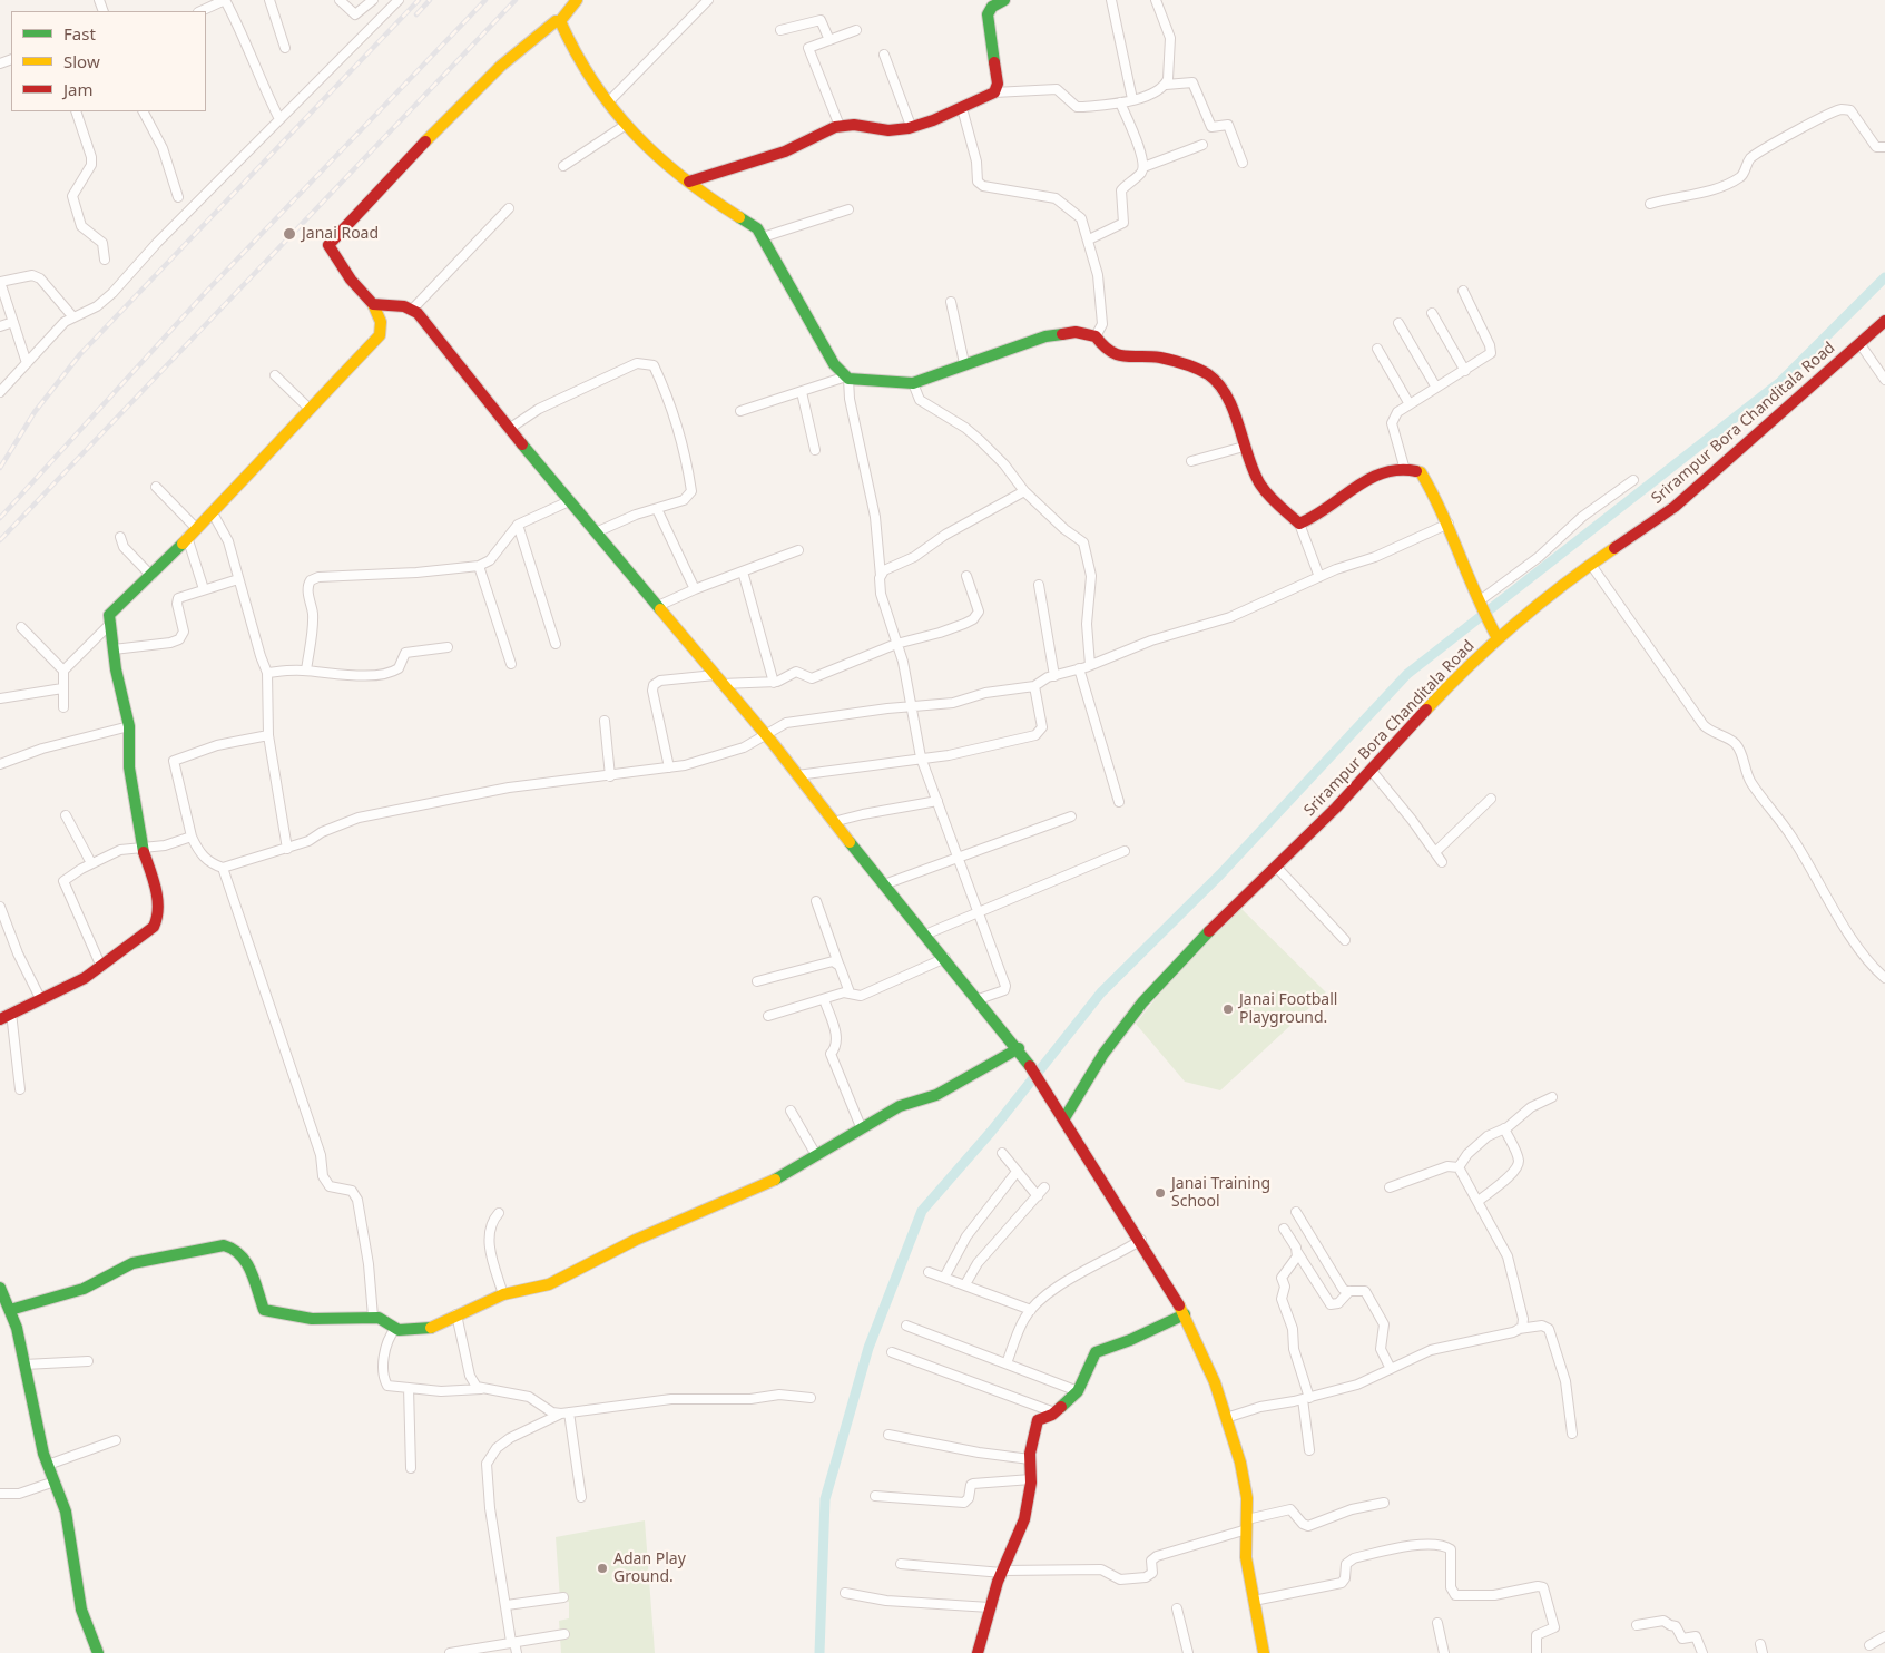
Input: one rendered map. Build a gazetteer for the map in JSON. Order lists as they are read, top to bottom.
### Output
{
  "streets": {
    "street": ["Srirampur Bora Chanditala Road"]
  },
  "places": [
    "Janai Road",
    "Janai Football Playground.",
    "Janai Training School",
    "Adan Play Ground."
  ],
  "legend": ["Fast", "Slow", "Jam"]
}
